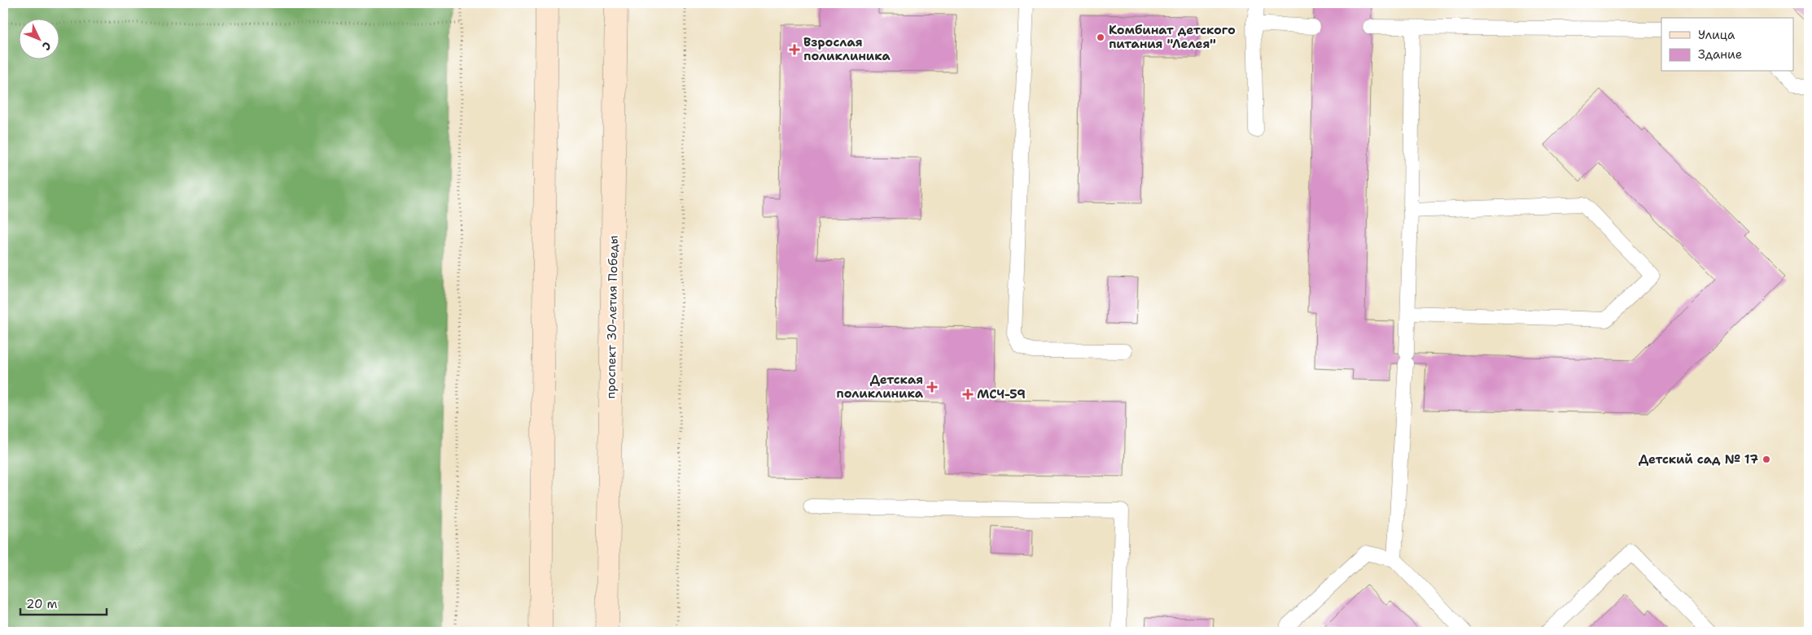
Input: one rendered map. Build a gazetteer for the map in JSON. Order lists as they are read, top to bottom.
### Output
{
  "streets": {
    "main road": ["проспект 30-летия Победы"]
  },
  "places": {
    "other": ["Комбинат детского питания \"Лелея\"", "Детский сад № 17"],
    "health": ["Взрослая поликлиника", "Детская поликлиника", "МСЧ-59"]
  },
  "legend": ["Улица", "Здание"],
  "scale_bar": "20 m",
  "north": "bottom right"
}
